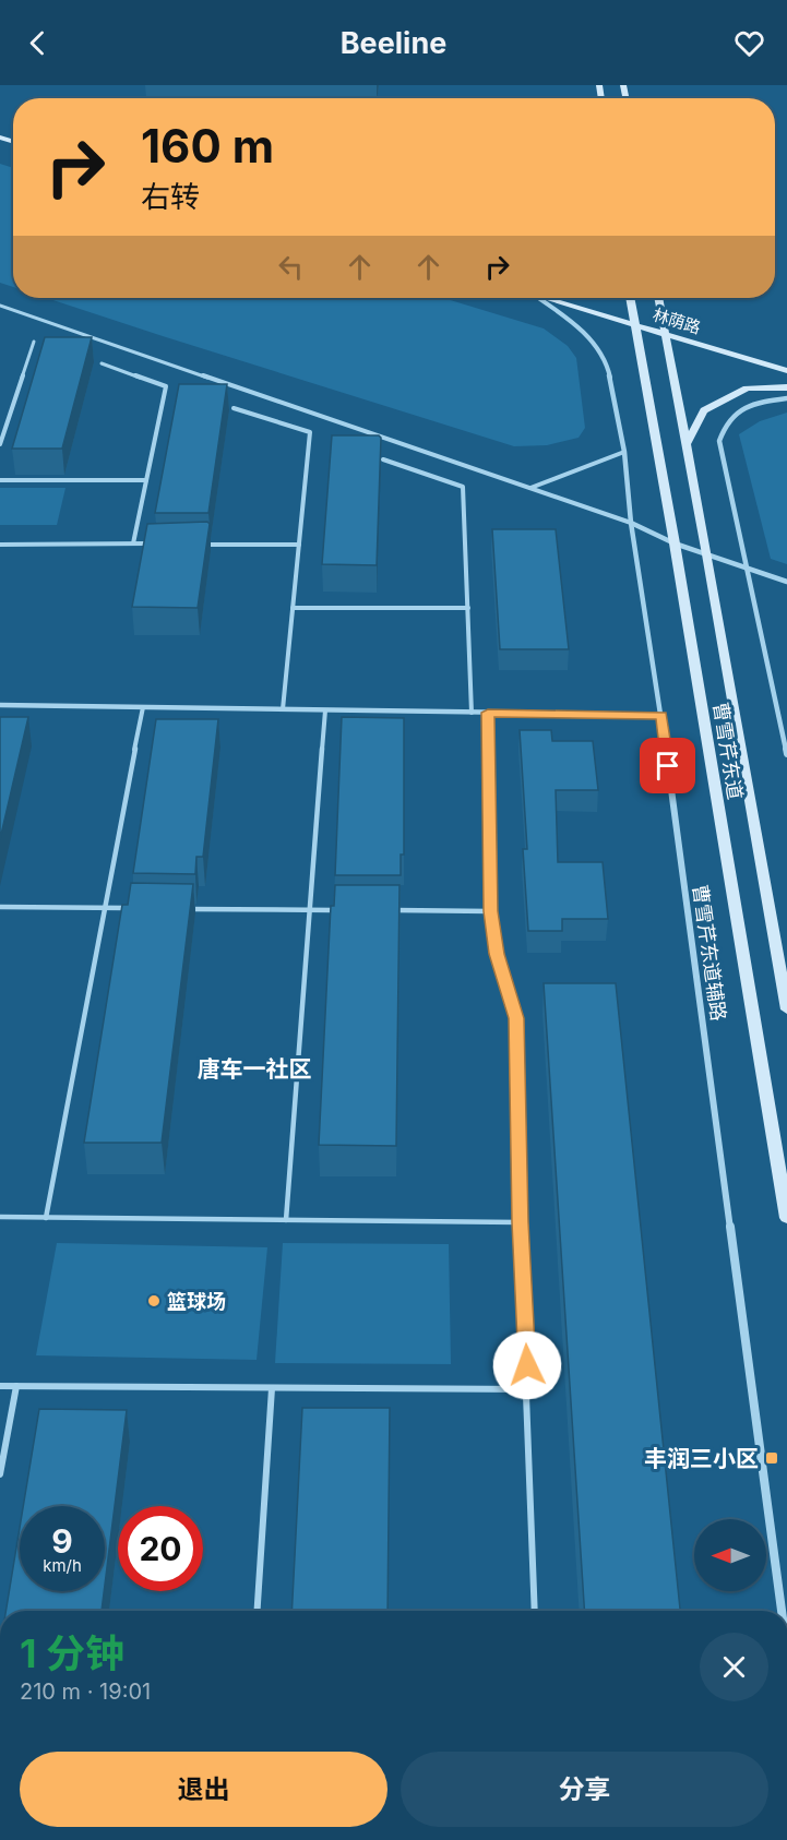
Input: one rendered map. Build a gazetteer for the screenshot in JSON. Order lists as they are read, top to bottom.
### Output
{
  "streets": {
    "main road": ["林荫路", "曹雪芹东道"],
    "street": ["曹雪芹东道辅路"]
  },
  "crossings": [
    ["林荫路", "曹雪芹东道"]
  ],
  "districts": ["唐车一社区"],
  "places": {
    "other": ["篮球场"],
    "transit": ["丰润三小区"]
  },
  "north": "left",
  "page": {
    "header": "Beeline",
    "turn": ["160 m", "右转"],
    "speed": "9 km/h",
    "limit": "20",
    "heading": ["1 分钟", "210 m · 19:01"],
    "buttons": ["退出", "分享"]
  }
}
